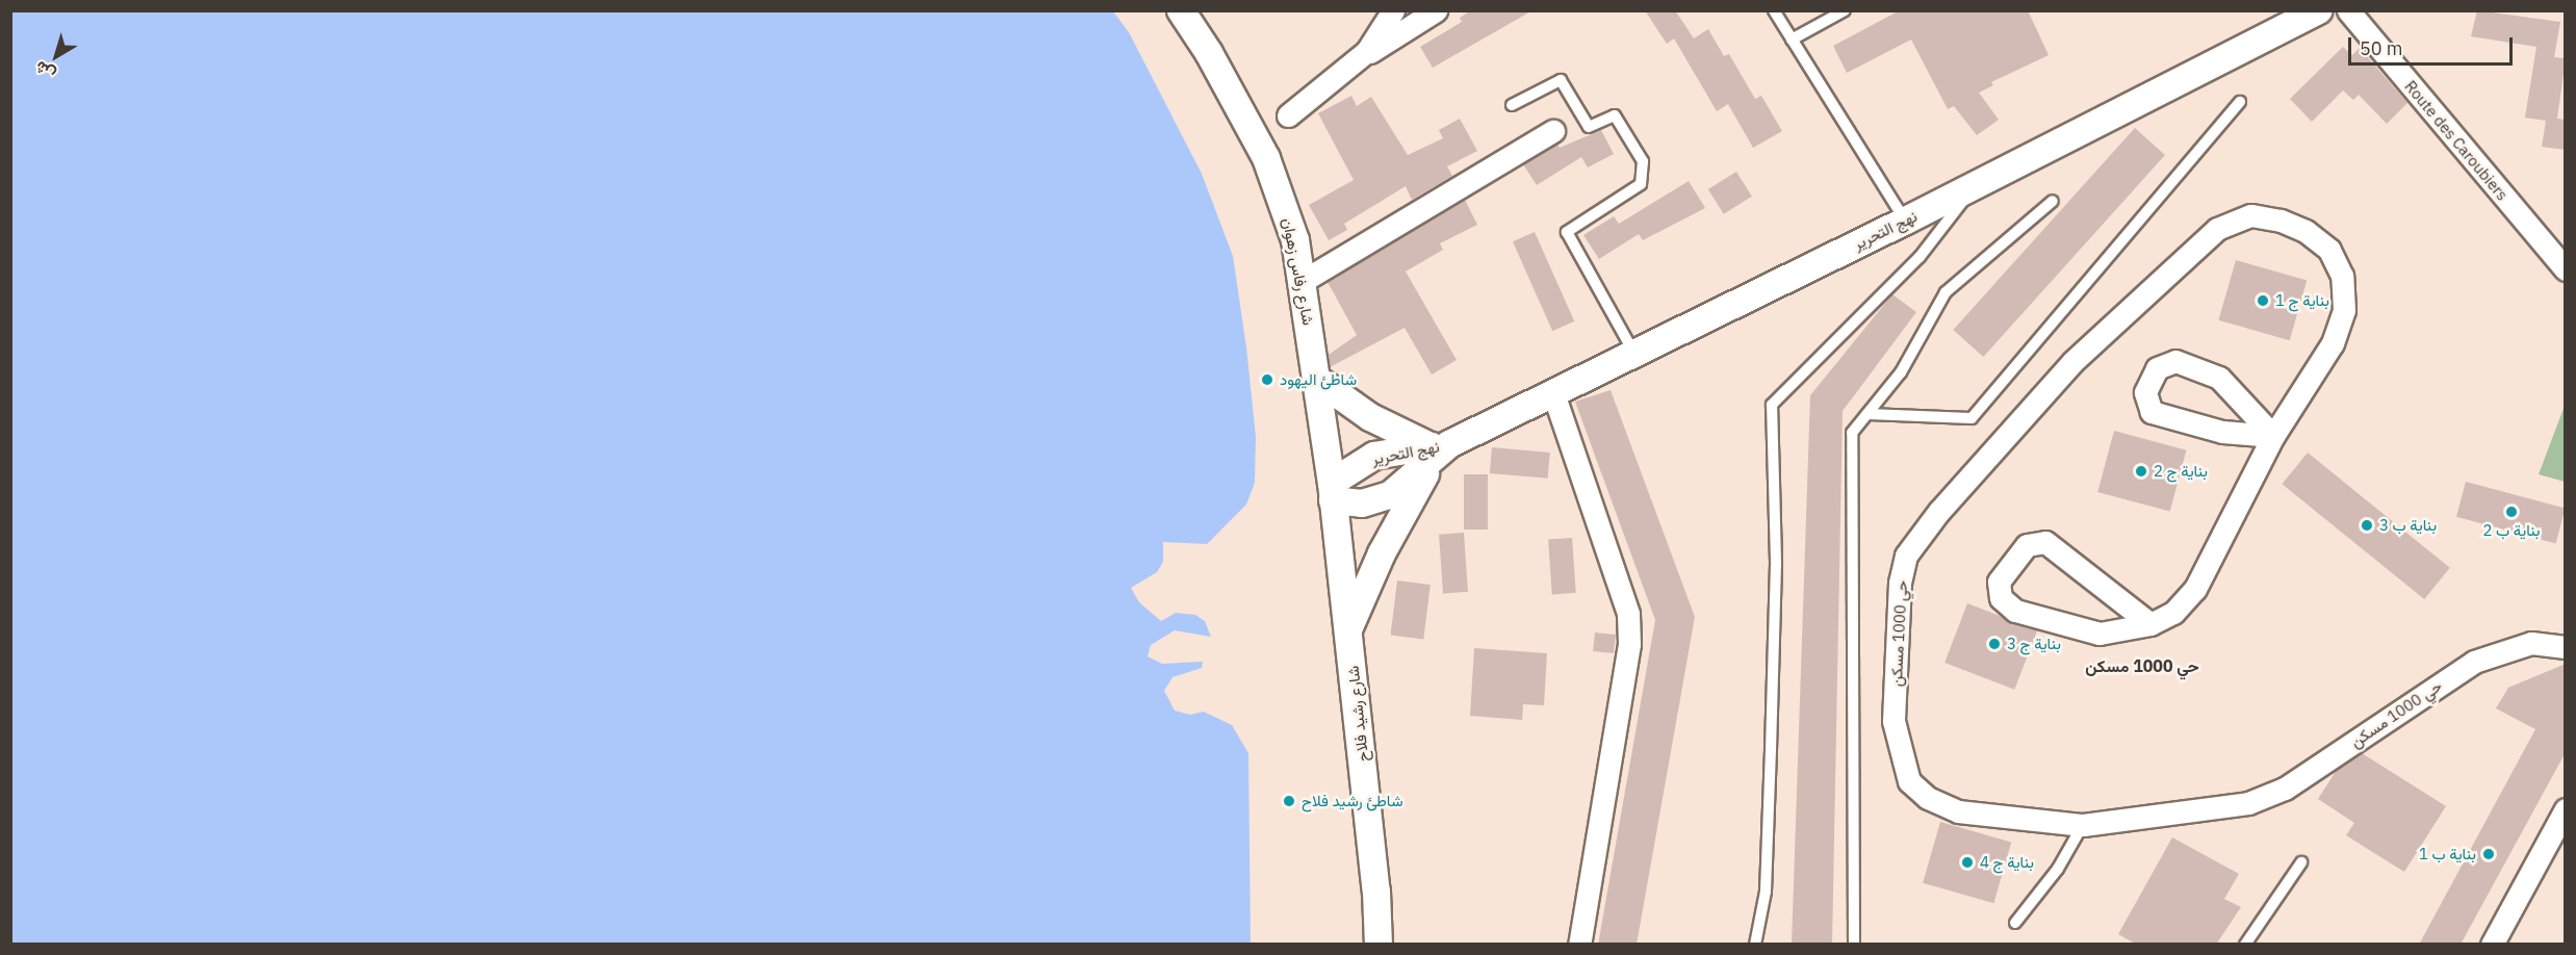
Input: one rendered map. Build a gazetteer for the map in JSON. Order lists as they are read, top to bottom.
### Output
{
  "streets": {
    "street": [
      "Route des Caroubiers",
      "نهج التحرير",
      "شارع رفاس زهوان",
      "حي 1000 مسكن",
      "شارع رشيد فلاح"
    ]
  },
  "crossings": [
    ["نهج التحرير", "شارع رفاس زهوان"],
    ["نهج التحرير", "شارع رشيد فلاح"],
    ["شارع رفاس زهوان", "شارع رشيد فلاح"]
  ],
  "districts": ["حي 1000 مسكن"],
  "places": [
    "بناية ج 1",
    "شاطئ اليهود",
    "بناية ج 2",
    "بناية ب 2",
    "بناية ب 3",
    "بناية ج 3",
    "شاطئ رشيد فلاح",
    "بناية ب 1",
    "بناية ج 4"
  ],
  "scale_bar": "50 m",
  "north": "bottom left"
}
